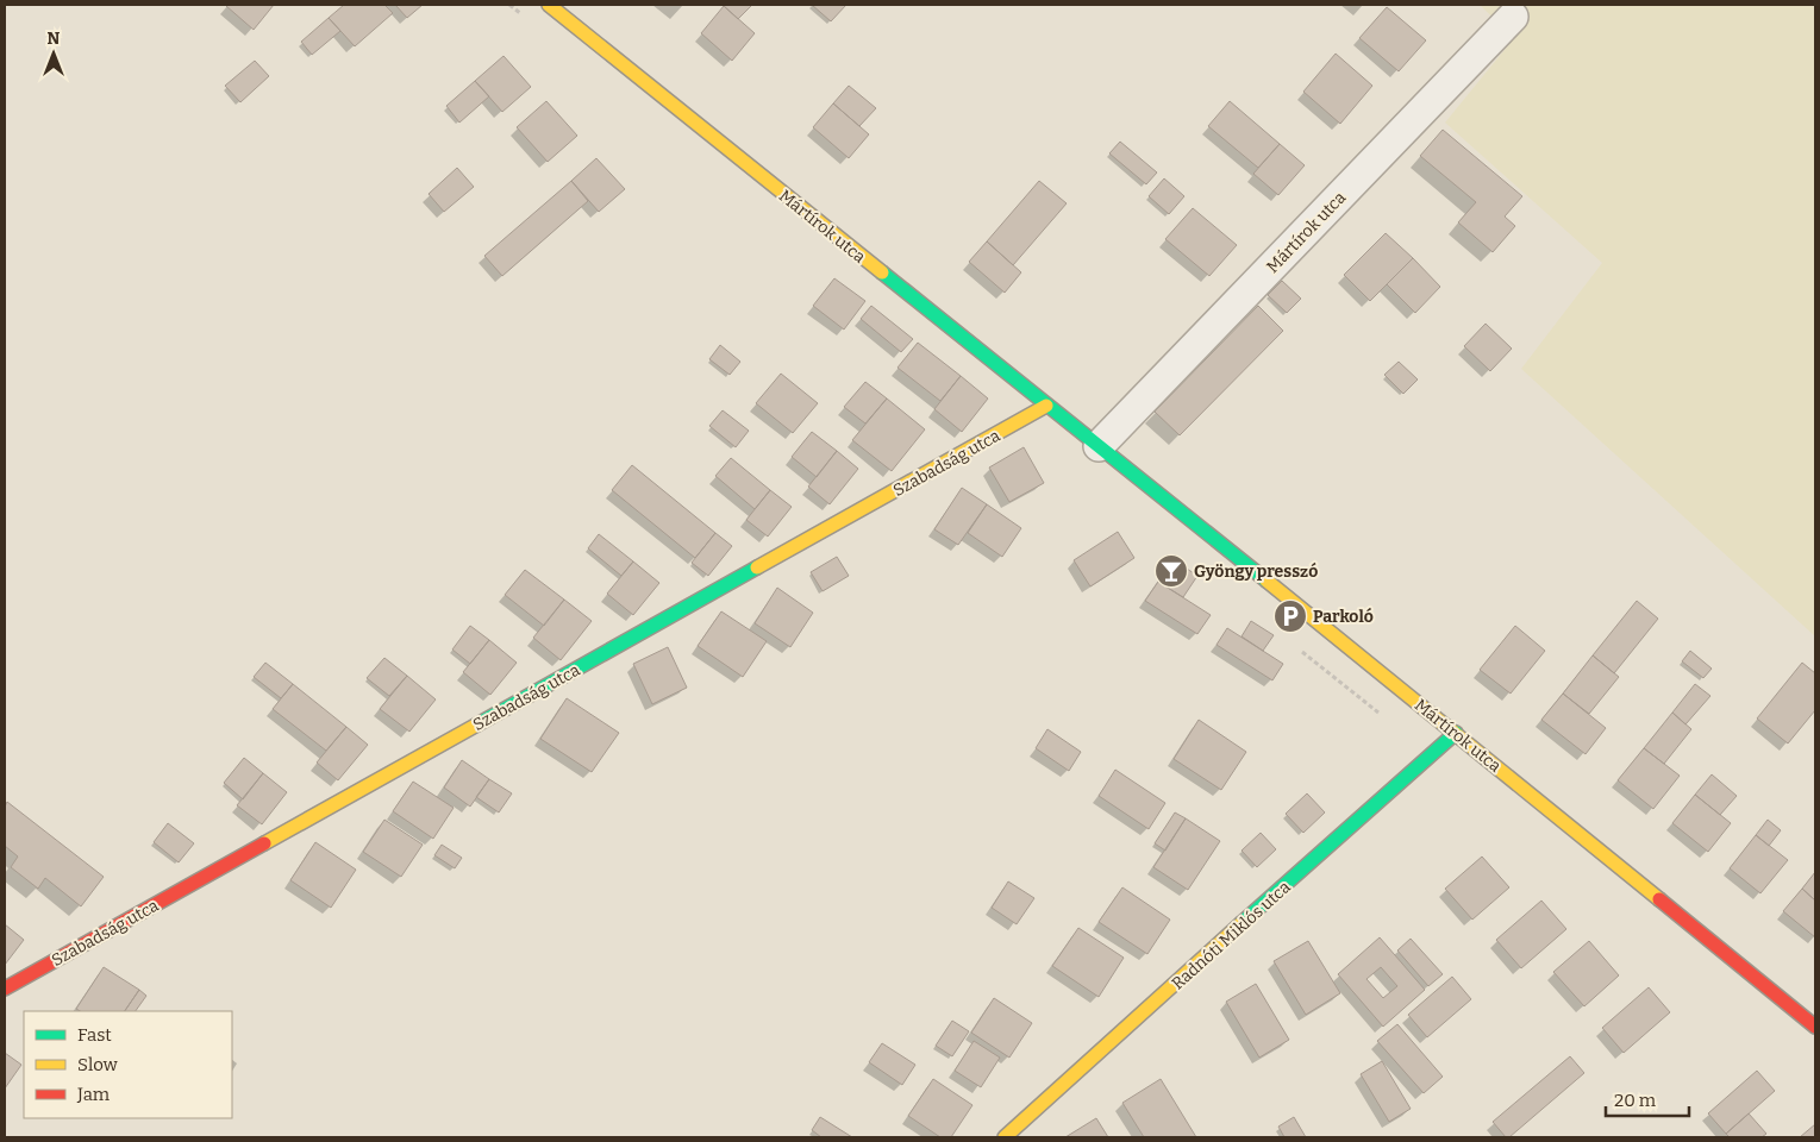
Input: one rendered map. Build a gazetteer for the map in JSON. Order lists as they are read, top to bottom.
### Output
{
  "streets": {
    "street": ["Mártírok utca", "Szabadság utca", "Radnóti Miklós utca"]
  },
  "crossings": [
    ["Mártírok utca", "Szabadság utca"],
    ["Mártírok utca", "Radnóti Miklós utca"]
  ],
  "places": {
    "bar": ["Gyöngy presszó"],
    "parking": ["Parkoló"]
  },
  "legend": ["Fast", "Slow", "Jam"],
  "scale_bar": "20 m",
  "north": "top"
}
